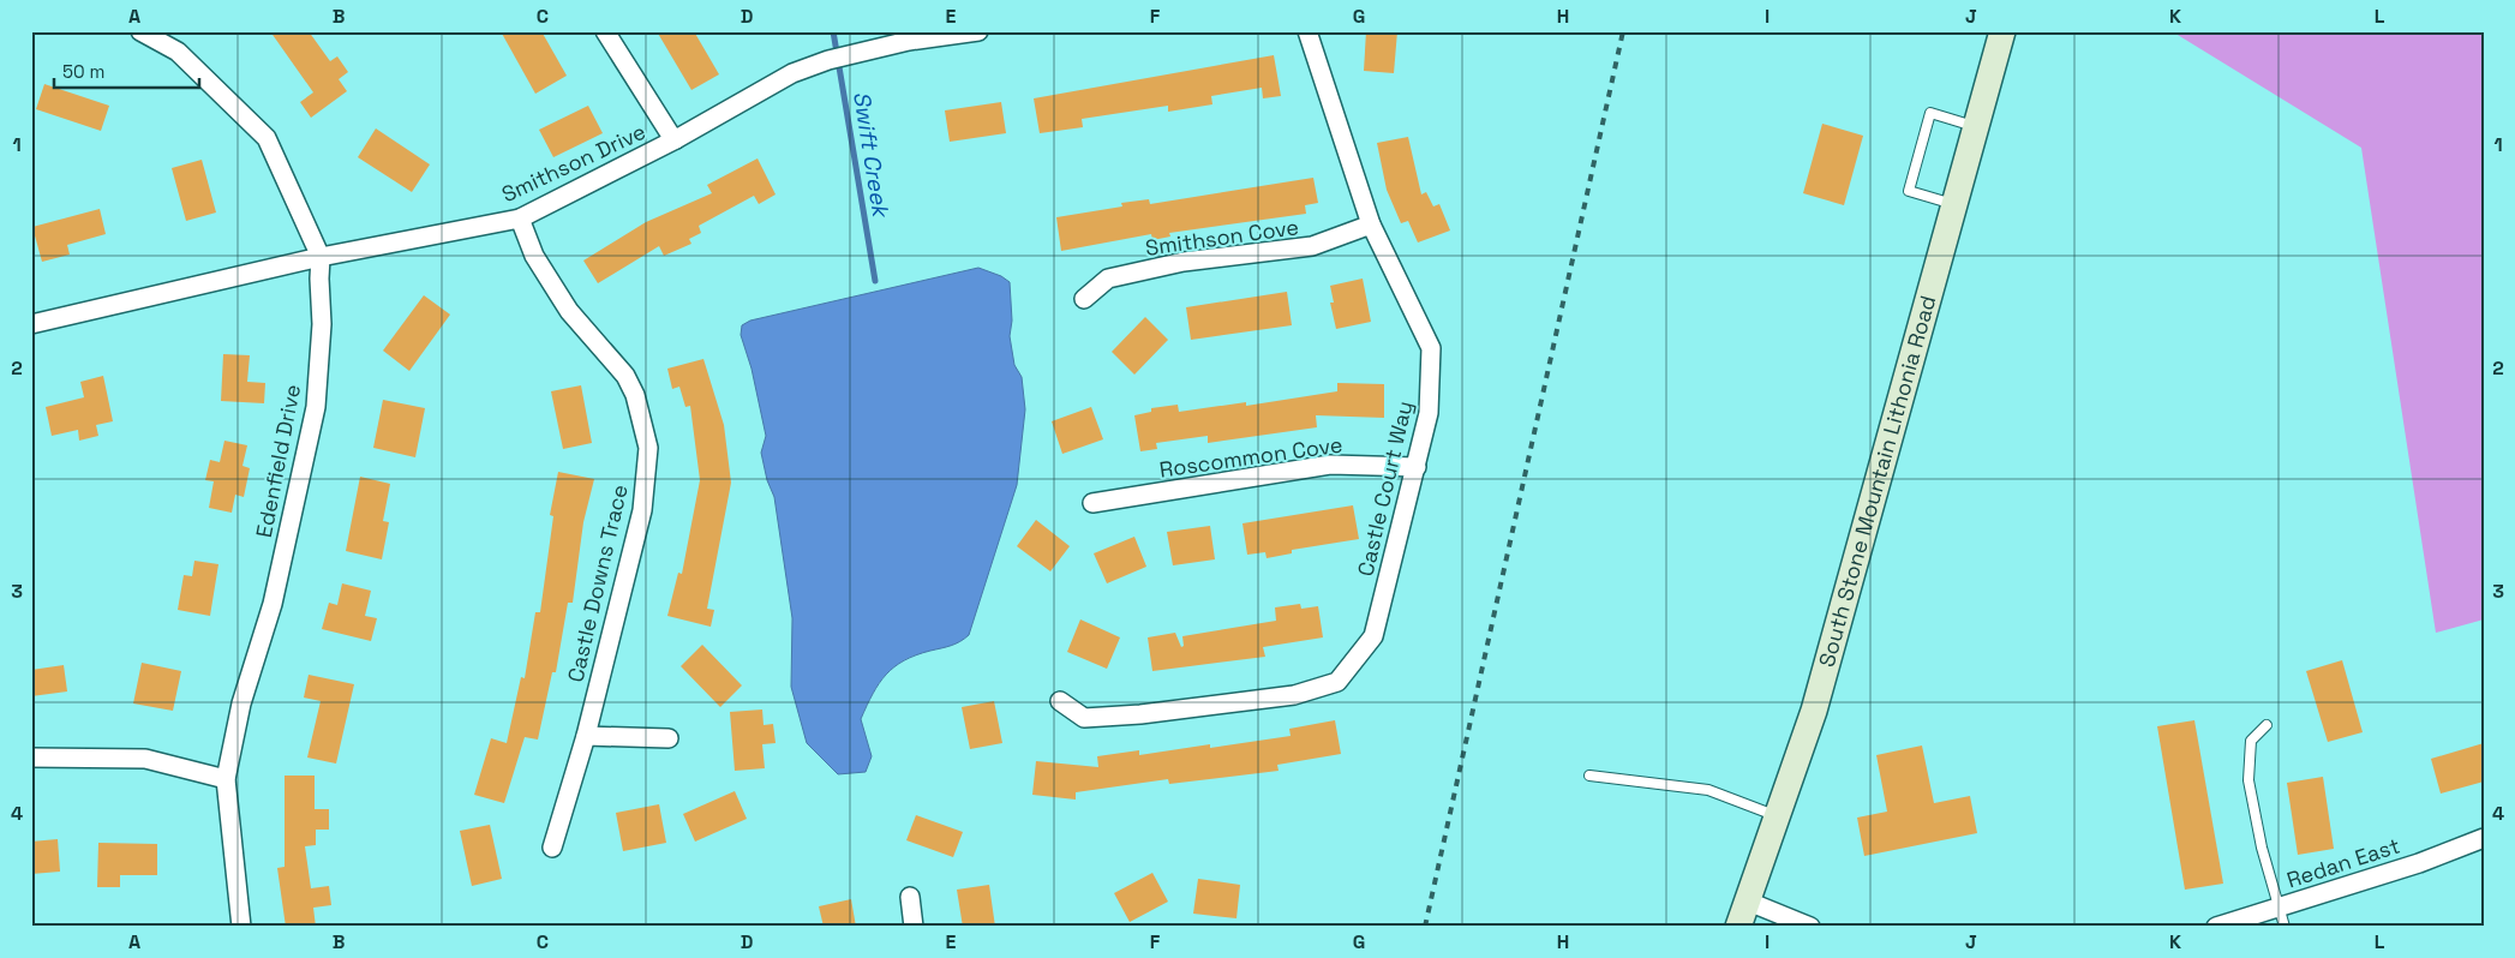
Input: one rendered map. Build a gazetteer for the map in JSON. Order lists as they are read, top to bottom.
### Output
{
  "streets": {
    "main road": ["South Stone Mountain Lithonia Road"],
    "street": [
      "Smithson Drive",
      "Smithson Cove",
      "Roscommon Cove",
      "Edenfield Drive",
      "Castle Court Way",
      "Castle Downs Trace",
      "Redan East"
    ]
  },
  "crossings": [
    ["Smithson Drive", "Edenfield Drive"],
    ["Smithson Drive", "Castle Downs Trace"],
    ["Smithson Cove", "Castle Court Way"],
    ["Roscommon Cove", "Castle Court Way"]
  ],
  "water": ["Swift Creek"],
  "scale_bar": "50 m",
  "grid": {
    "columns": [
      "A",
      "B",
      "C",
      "D",
      "E",
      "F",
      "G",
      "H",
      "I",
      "J",
      "K",
      "L"
    ],
    "rows": [
      "1",
      "2",
      "3",
      "4"
    ]
  }
}
